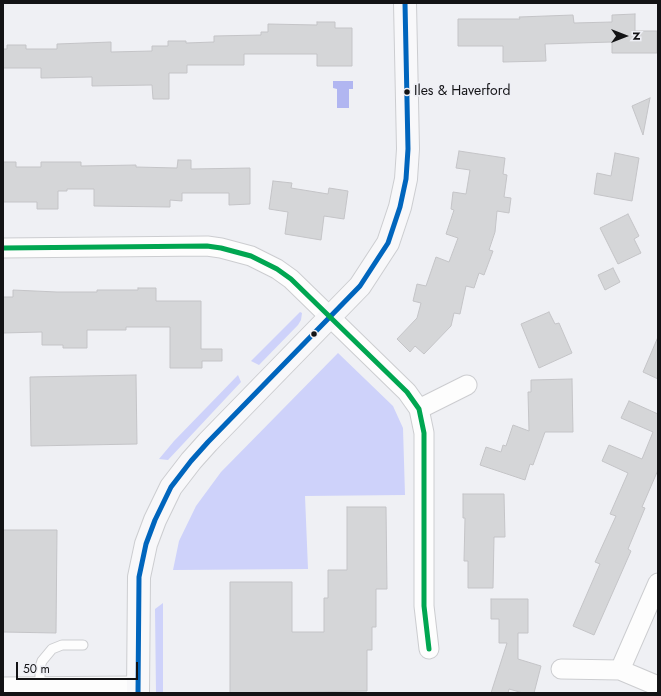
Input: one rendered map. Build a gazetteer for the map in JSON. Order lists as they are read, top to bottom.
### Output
{
  "places": ["Iles & Haverford"],
  "scale_bar": "50 m",
  "north": "right"
}
